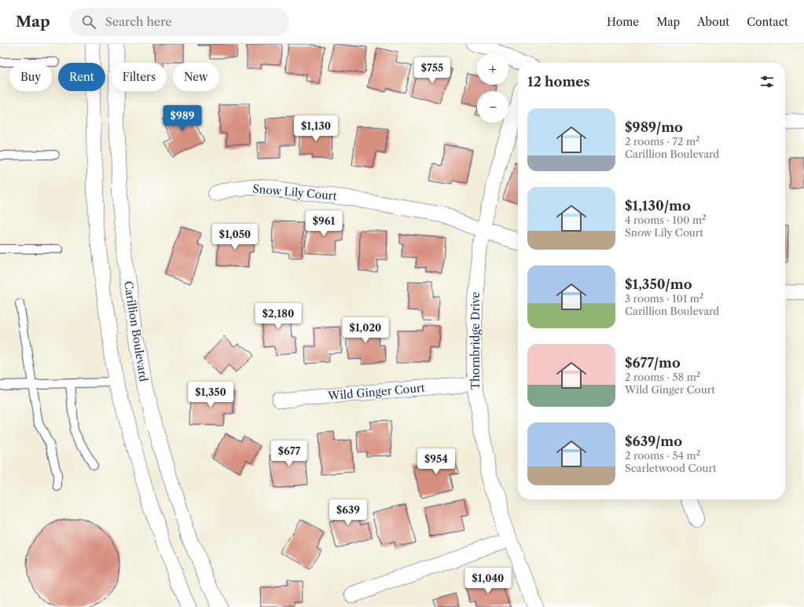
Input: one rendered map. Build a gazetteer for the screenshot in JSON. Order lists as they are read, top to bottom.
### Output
{
  "streets": {
    "street": [
      "Snow Lily Court",
      "Carillion Boulevard",
      "Thornbridge Drive",
      "Wild Ginger Court"
    ]
  },
  "crossings": [
    ["Snow Lily Court", "Thornbridge Drive"],
    ["Thornbridge Drive", "Wild Ginger Court"]
  ],
  "page": {
    "header": "Map",
    "search": "Search here",
    "nav": [
      "Home",
      "Map",
      "About",
      "Contact"
    ],
    "map_buttons": ["+", "−"],
    "price": [
      "$755",
      "$989",
      "$1,130",
      "$961",
      "$1,050",
      "$2,180",
      "$1,020",
      "$1,350",
      "$677",
      "$954",
      "$639",
      "$1,040"
    ],
    "chip": [
      "Buy",
      "Rent",
      "Filters",
      "New"
    ],
    "heading": "12 homes",
    "list": [
      {
        "name": "$989/mo",
        "note": "2 rooms · 72 m² · Carillion Boulevard"
      },
      {
        "name": "$1,130/mo",
        "note": "4 rooms · 100 m² · Snow Lily Court"
      },
      {
        "name": "$1,350/mo",
        "note": "3 rooms · 101 m² · Carillion Boulevard"
      },
      {
        "name": "$677/mo",
        "note": "2 rooms · 58 m² · Wild Ginger Court"
      },
      {
        "name": "$639/mo",
        "note": "2 rooms · 54 m² · Scarletwood Court"
      }
    ]
  }
}
